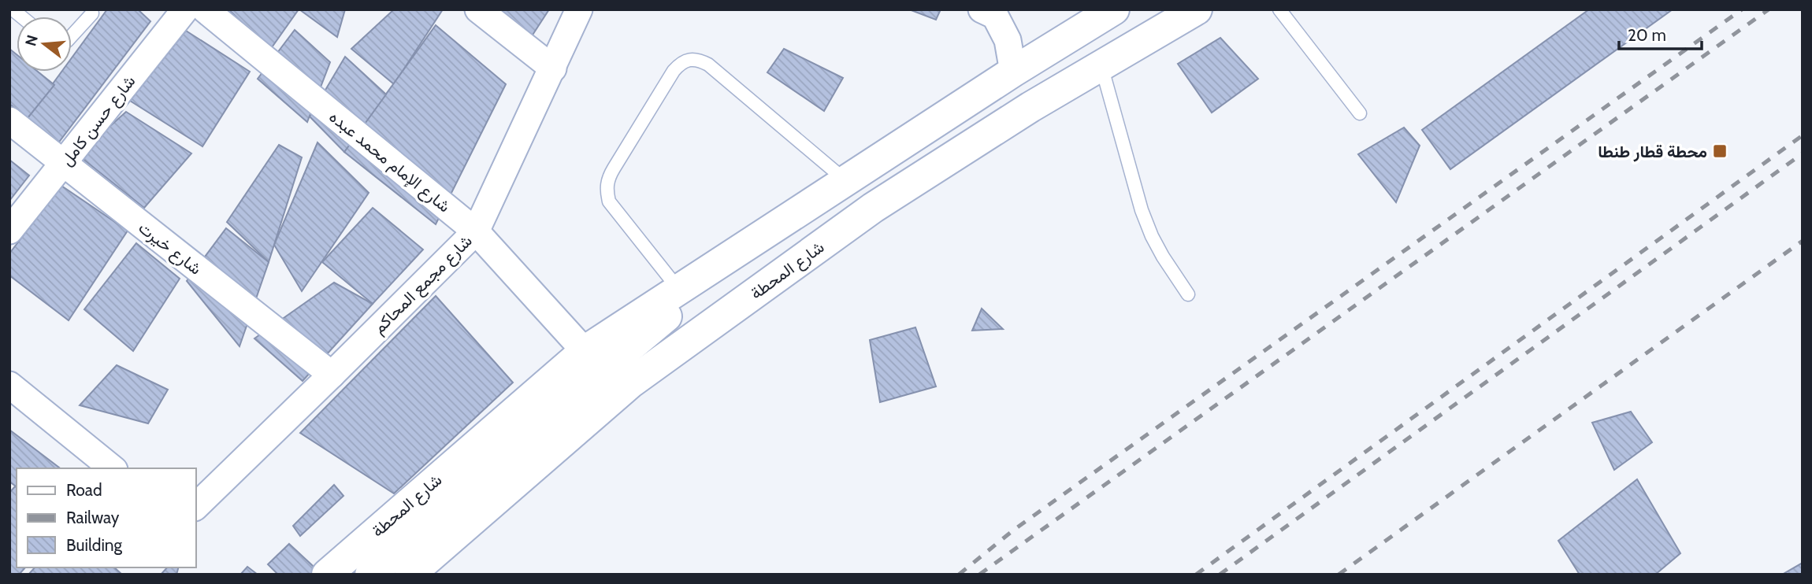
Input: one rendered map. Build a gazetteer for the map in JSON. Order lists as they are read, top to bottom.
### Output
{
  "streets": {
    "main road": ["شارع المحطة"],
    "street": [
      "شارع حسن كامل",
      "شارع الإمام محمد عبده",
      "شارع خيرت",
      "شارع مجمع المحاكم"
    ]
  },
  "crossings": [
    ["شارع حسن كامل", "شارع خيرت"],
    ["شارع الإمام محمد عبده", "شارع المحطة"],
    ["شارع الإمام محمد عبده", "شارع مجمع المحاكم"],
    ["شارع خيرت", "شارع مجمع المحاكم"]
  ],
  "places": {
    "transit": ["محطة قطار طنطا"]
  },
  "legend": ["Road", "Railway", "Building"],
  "scale_bar": "20 m",
  "north": "left"
}
